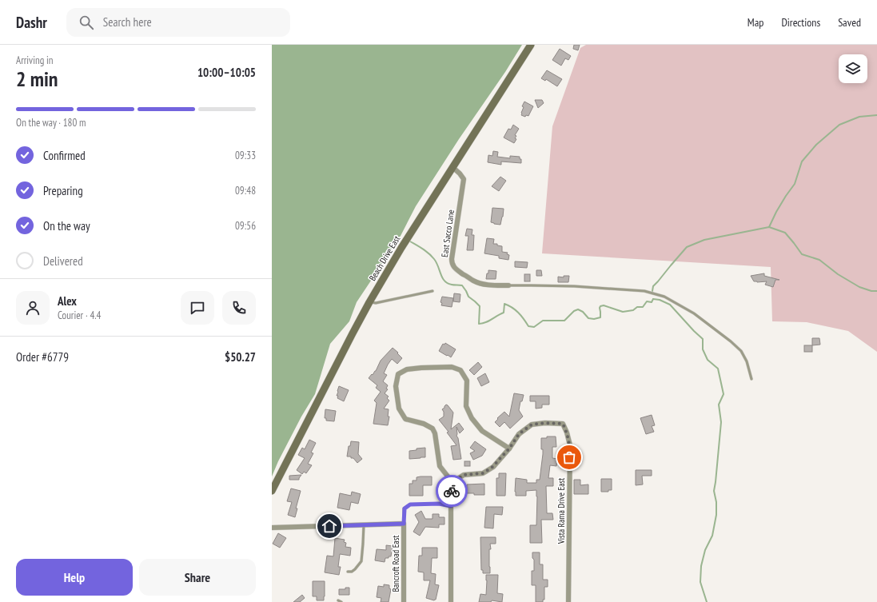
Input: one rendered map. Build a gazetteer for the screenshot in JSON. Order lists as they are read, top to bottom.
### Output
{
  "streets": {
    "main road": ["Beach Drive East"],
    "street": ["East Sacco Lane", "Vista Rama Drive East", "Bancroft Road East"]
  },
  "crossings": [
    ["East Sacco Lane", "Beach Drive East"]
  ],
  "page": {
    "header": "Dashr",
    "search": "Search here",
    "nav": ["Map", "Directions", "Saved"],
    "heading": ["2 min", "Arriving in", "10:00–10:05"],
    "panel": [
      "Alex",
      "Courier · 4.4",
      "Order #6779",
      "$50.27"
    ],
    "bar": "On the way · 180 m",
    "list": [
      ["Confirmed", "09:33"],
      ["Preparing", "09:48"],
      ["On the way", "09:56"],
      "Delivered"
    ],
    "buttons": ["Help", "Share"]
  }
}
